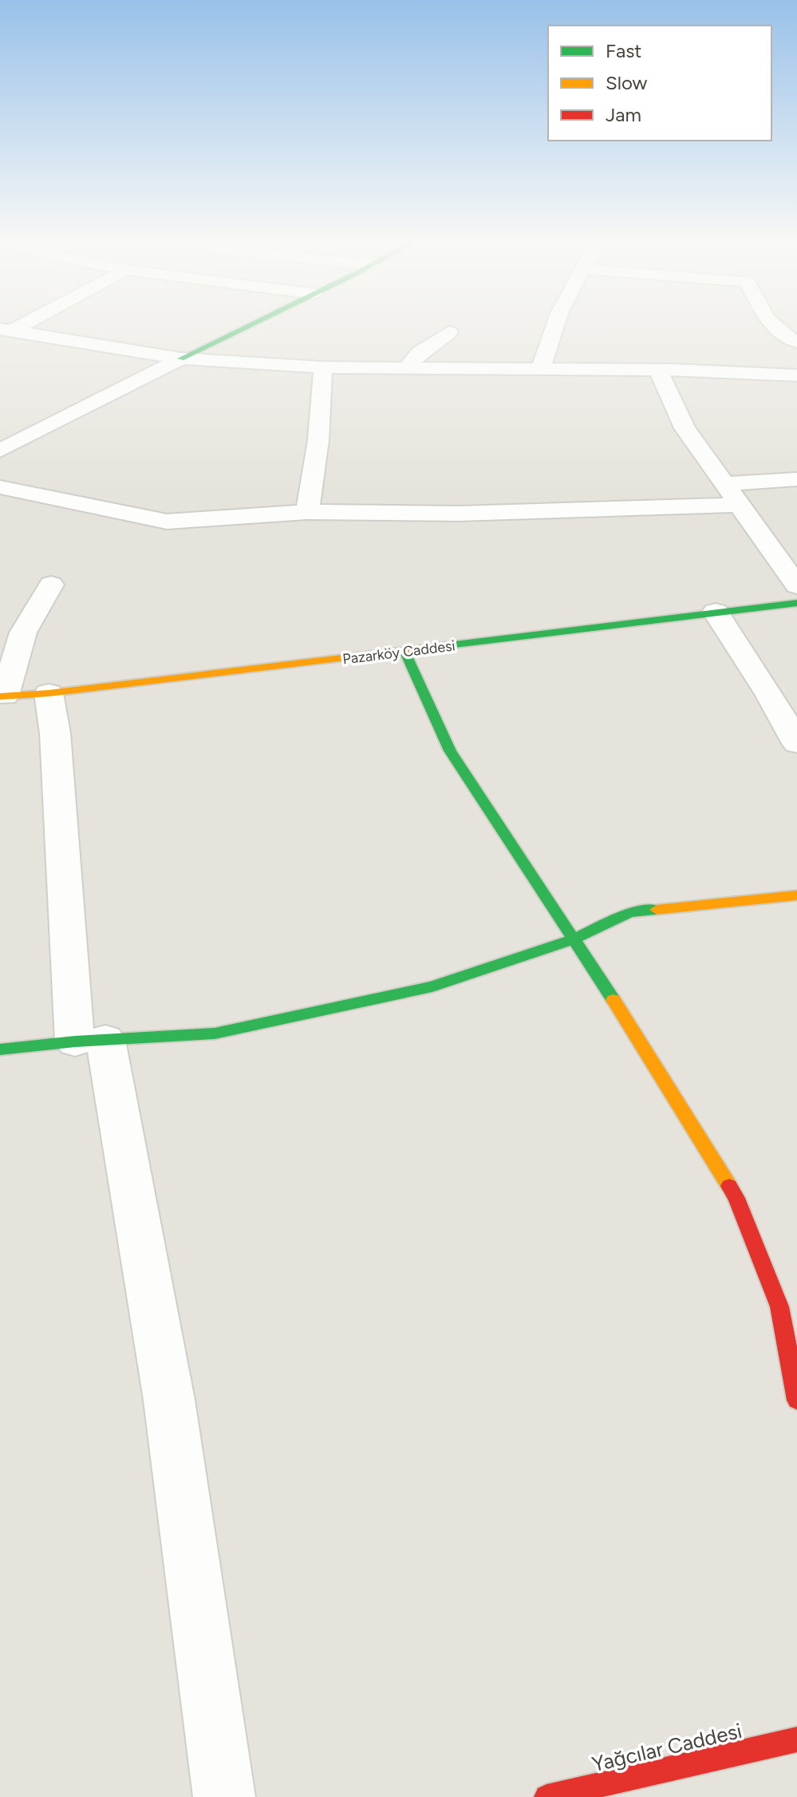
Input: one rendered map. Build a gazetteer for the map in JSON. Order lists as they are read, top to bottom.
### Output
{
  "streets": {
    "street": ["Pazarköy Caddesi", "Yağcılar Caddesi"]
  },
  "legend": ["Fast", "Slow", "Jam"]
}
